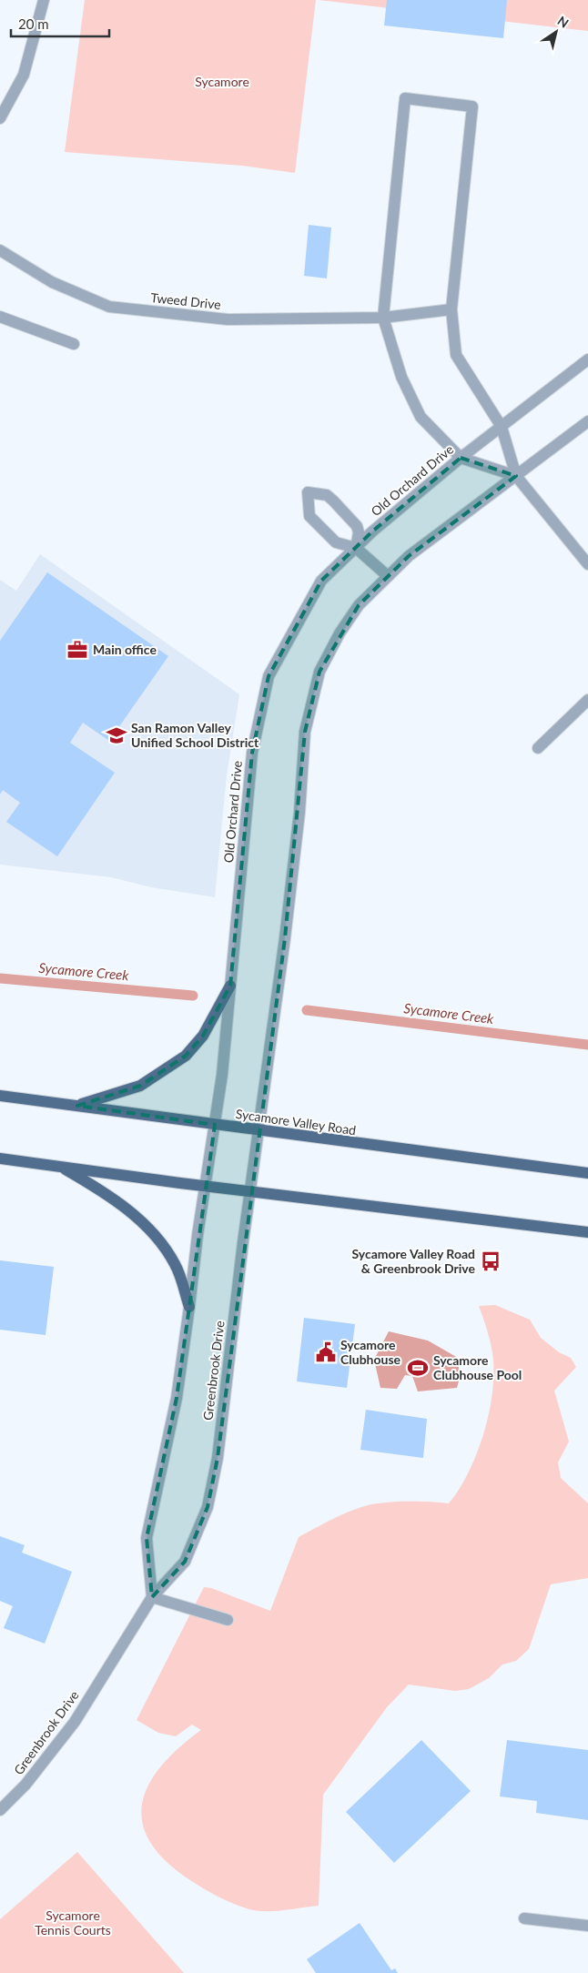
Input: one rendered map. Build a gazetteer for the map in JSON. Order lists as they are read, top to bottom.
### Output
{
  "streets": {
    "main road": ["Sycamore Valley Road"],
    "street": ["Tweed Drive", "Old Orchard Drive", "Greenbrook Drive"]
  },
  "crossings": [
    ["Old Orchard Drive", "Sycamore Valley Road"],
    ["Sycamore Valley Road", "Greenbrook Drive"]
  ],
  "water": ["Sycamore Creek"],
  "parks": ["Sycamore", "Sycamore Tennis Courts"],
  "places": {
    "office": ["Main office"],
    "school or university": ["San Ramon Valley Unified School District"],
    "bus stop": ["Sycamore Valley Road & Greenbrook Drive"],
    "public building": ["Sycamore Clubhouse"],
    "sports": ["Sycamore Clubhouse Pool"]
  },
  "scale_bar": "20 m",
  "north": "top right"
}
